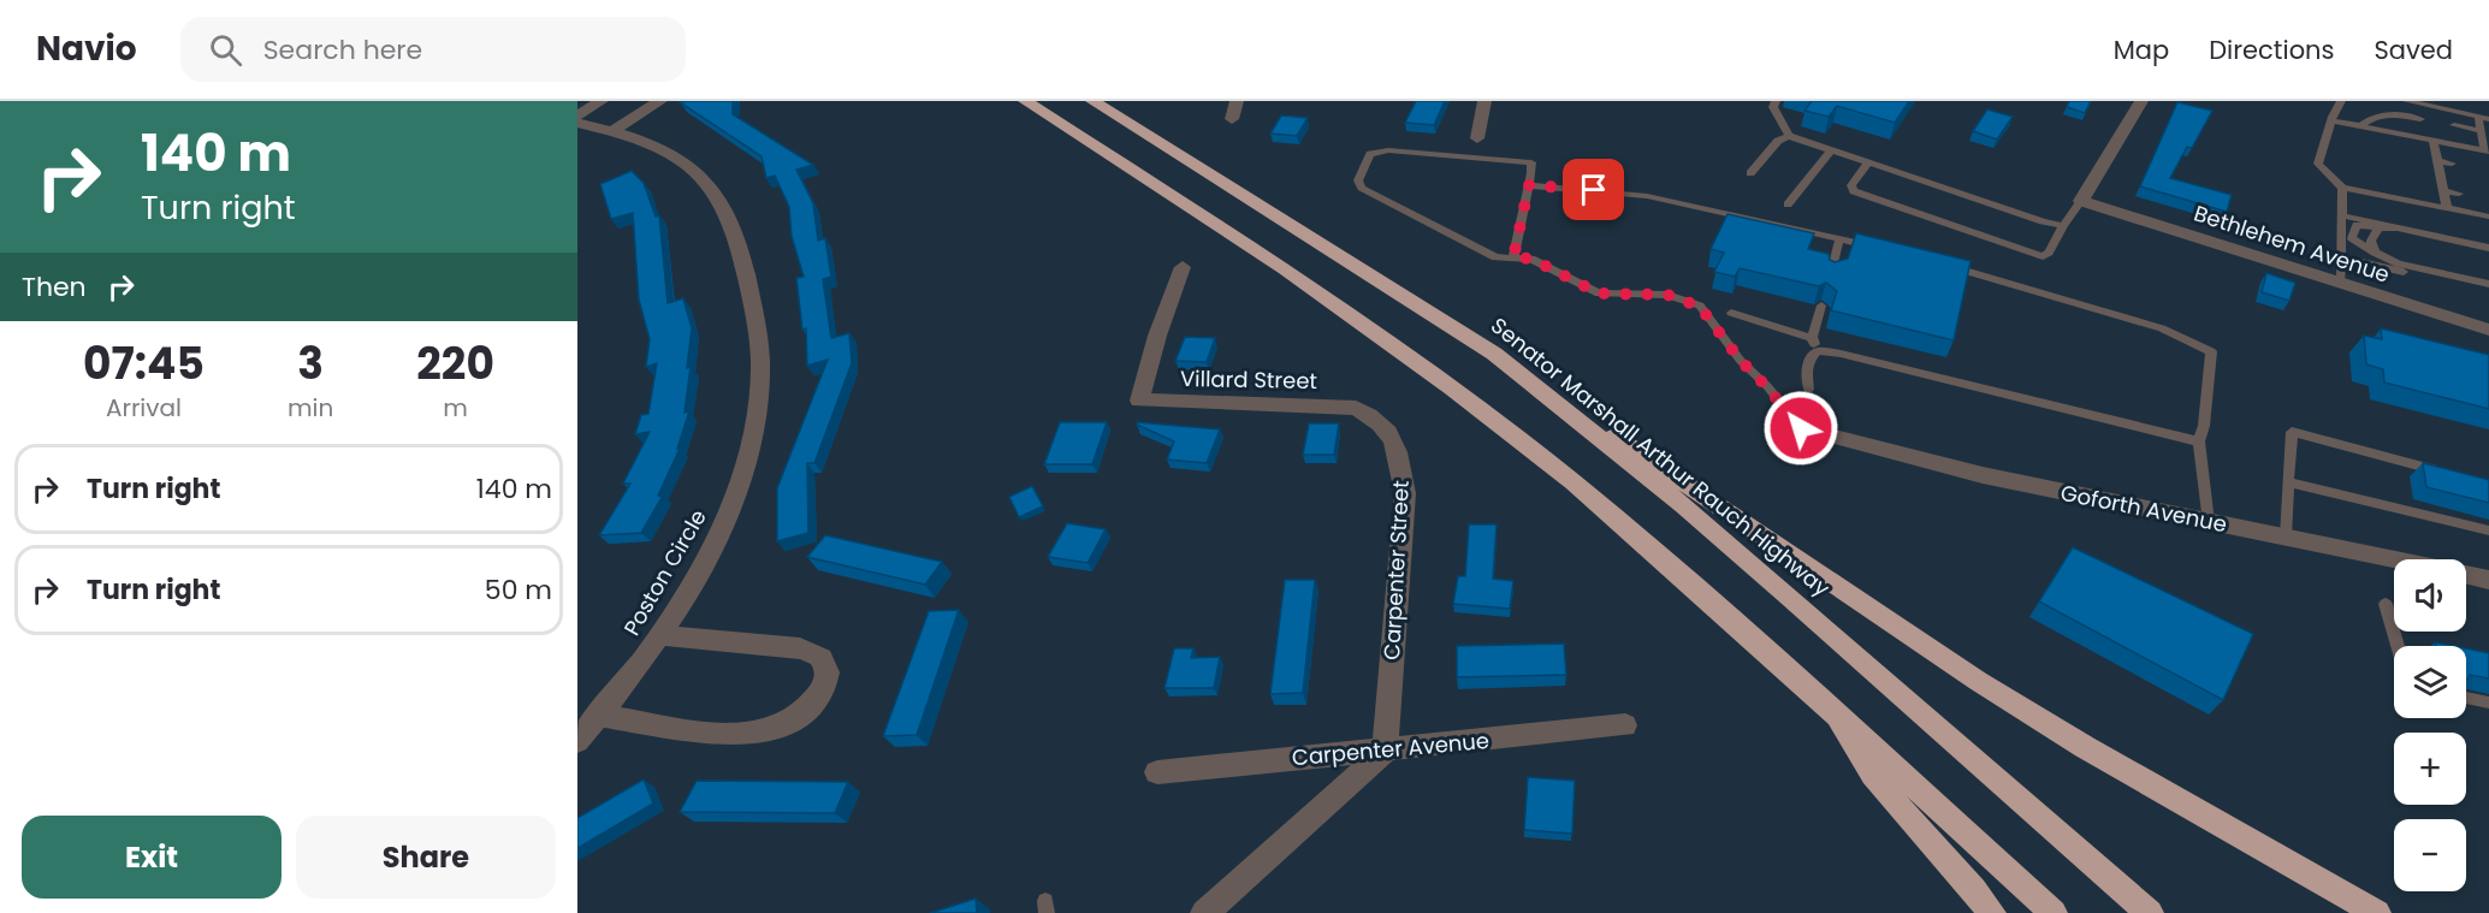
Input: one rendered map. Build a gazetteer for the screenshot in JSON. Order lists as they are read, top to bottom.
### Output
{
  "streets": {
    "highway": ["Senator Marshall Arthur Rauch Highway"],
    "street": [
      "Bethlehem Avenue",
      "Villard Street",
      "Goforth Avenue",
      "Carpenter Street",
      "Poston Circle",
      "Carpenter Avenue"
    ]
  },
  "crossings": [
    ["Villard Street", "Carpenter Street"],
    ["Carpenter Street", "Carpenter Avenue"]
  ],
  "page": {
    "header": "Navio",
    "search": "Search here",
    "nav": ["Map", "Directions", "Saved"],
    "turn": ["140 m", "Turn right"],
    "then": "Then",
    "eta": [
      "07:45",
      "Arrival",
      "3",
      "min",
      "220",
      "m"
    ],
    "list": [
      {
        "name": "Turn right",
        "value": "140 m"
      },
      {
        "name": "Turn right",
        "value": "50 m"
      }
    ],
    "map_buttons": ["+", "−"],
    "buttons": ["Exit", "Share"]
  }
}
